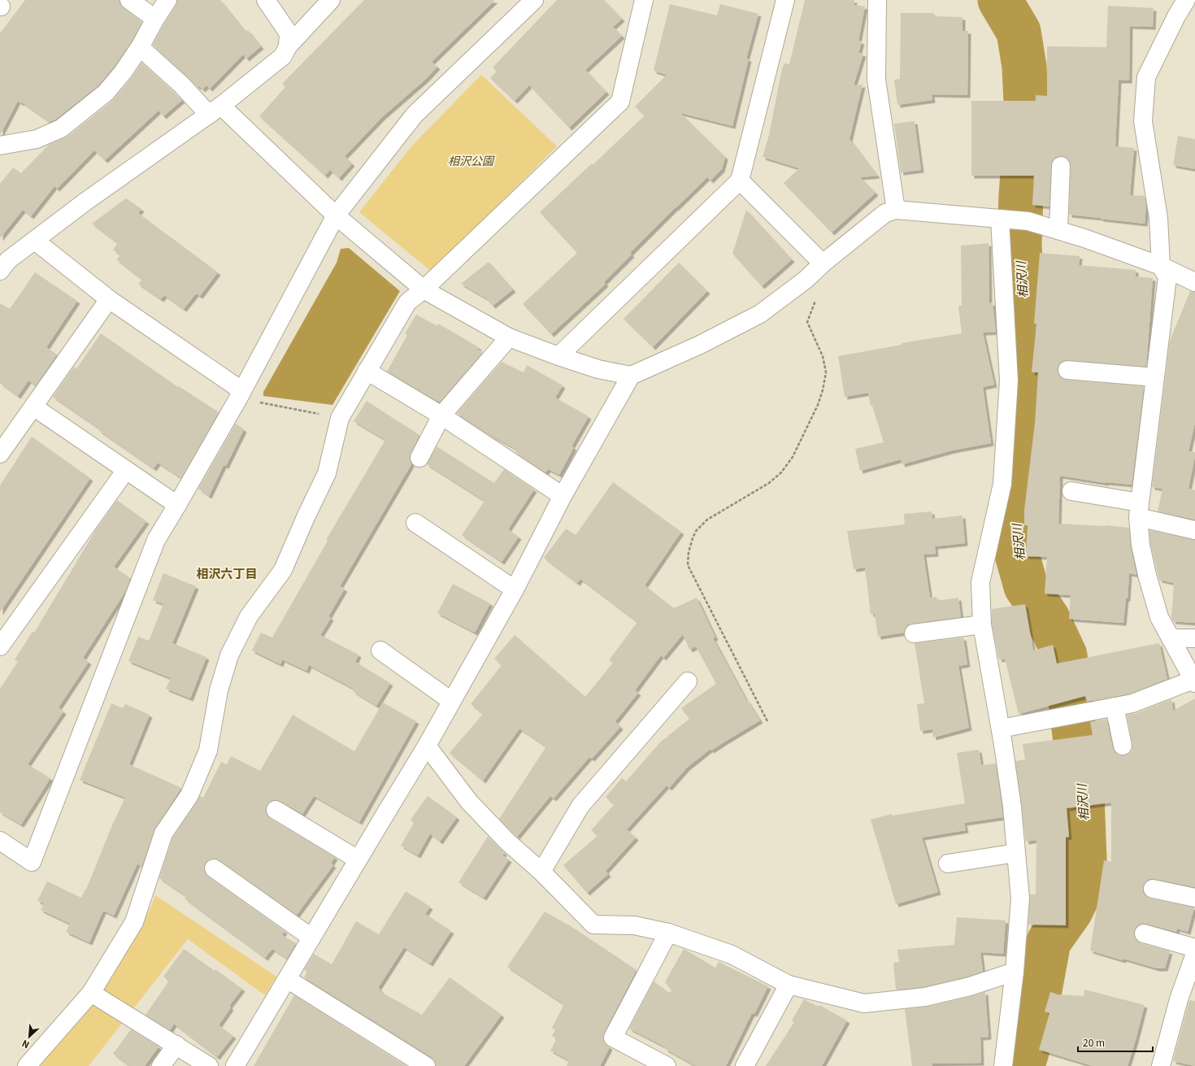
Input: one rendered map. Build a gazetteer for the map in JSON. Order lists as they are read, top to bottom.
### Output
{
  "districts": ["相沢六丁目"],
  "water": ["相沢川"],
  "parks": ["相沢公園"],
  "scale_bar": "20 m",
  "north": "bottom left"
}
